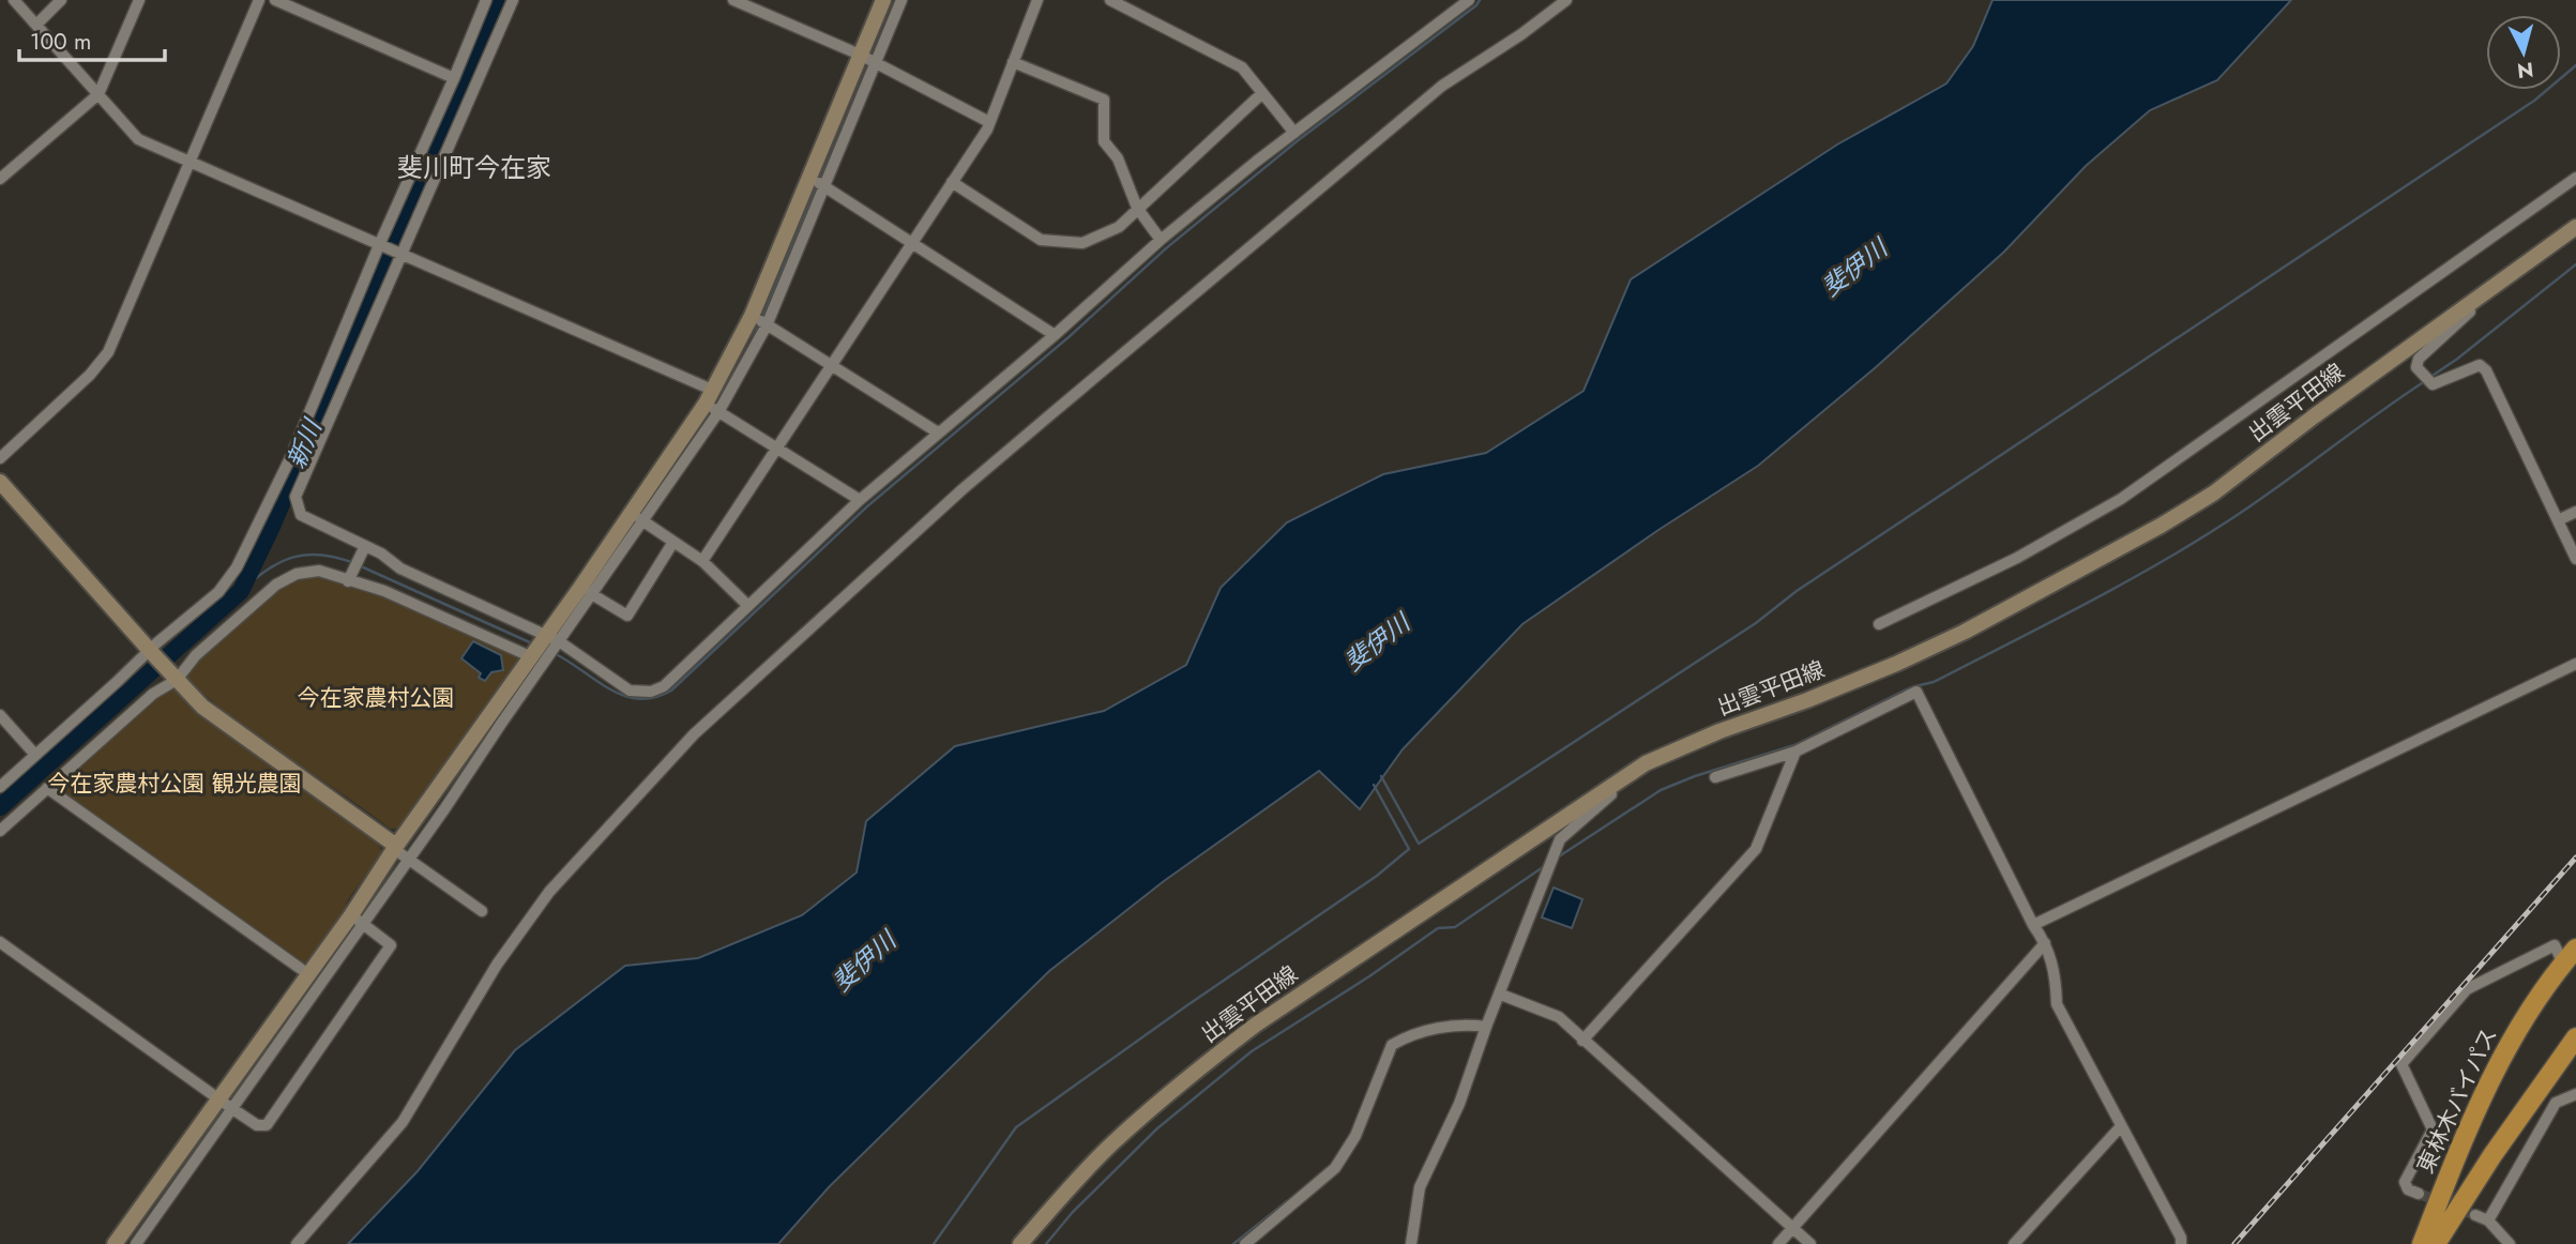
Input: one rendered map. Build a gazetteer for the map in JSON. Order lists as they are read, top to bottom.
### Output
{
  "streets": {
    "highway": ["東林木バイパス"],
    "street": ["出雲平田線"]
  },
  "districts": ["斐川町今在家"],
  "water": ["斐伊川", "新川"],
  "parks": ["今在家農村公園", "今在家農村公園 観光農園"],
  "scale_bar": "100 m",
  "north": "bottom"
}
